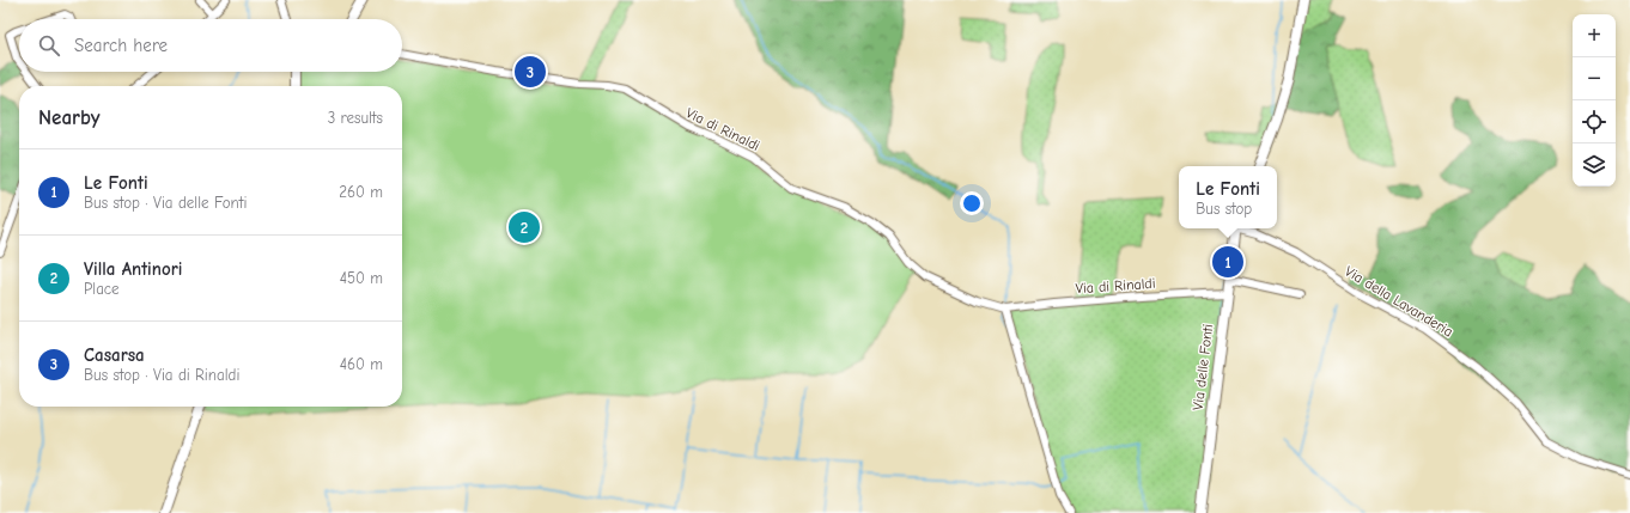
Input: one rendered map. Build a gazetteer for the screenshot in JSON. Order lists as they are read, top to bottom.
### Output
{
  "streets": {
    "street": ["Via di Rinaldi", "Via della Lavanderia", "Via delle Fonti"]
  },
  "crossings": [
    ["Via di Rinaldi", "Via delle Fonti"]
  ],
  "page": {
    "map_buttons": ["+", "−"],
    "search": "Search here",
    "pins": ["3", "2", "1"],
    "heading": ["Nearby", "3 results"],
    "list": [
      {
        "mark": "1",
        "name": "Le Fonti",
        "note": "Bus stop · Via delle Fonti",
        "value": "260 m"
      },
      {
        "mark": "2",
        "name": "Villa Antinori",
        "note": "Place",
        "value": "450 m"
      },
      {
        "mark": "3",
        "name": "Casarsa",
        "note": "Bus stop · Via di Rinaldi",
        "value": "460 m"
      }
    ],
    "popup": ["Le Fonti", "Bus stop"]
  }
}
